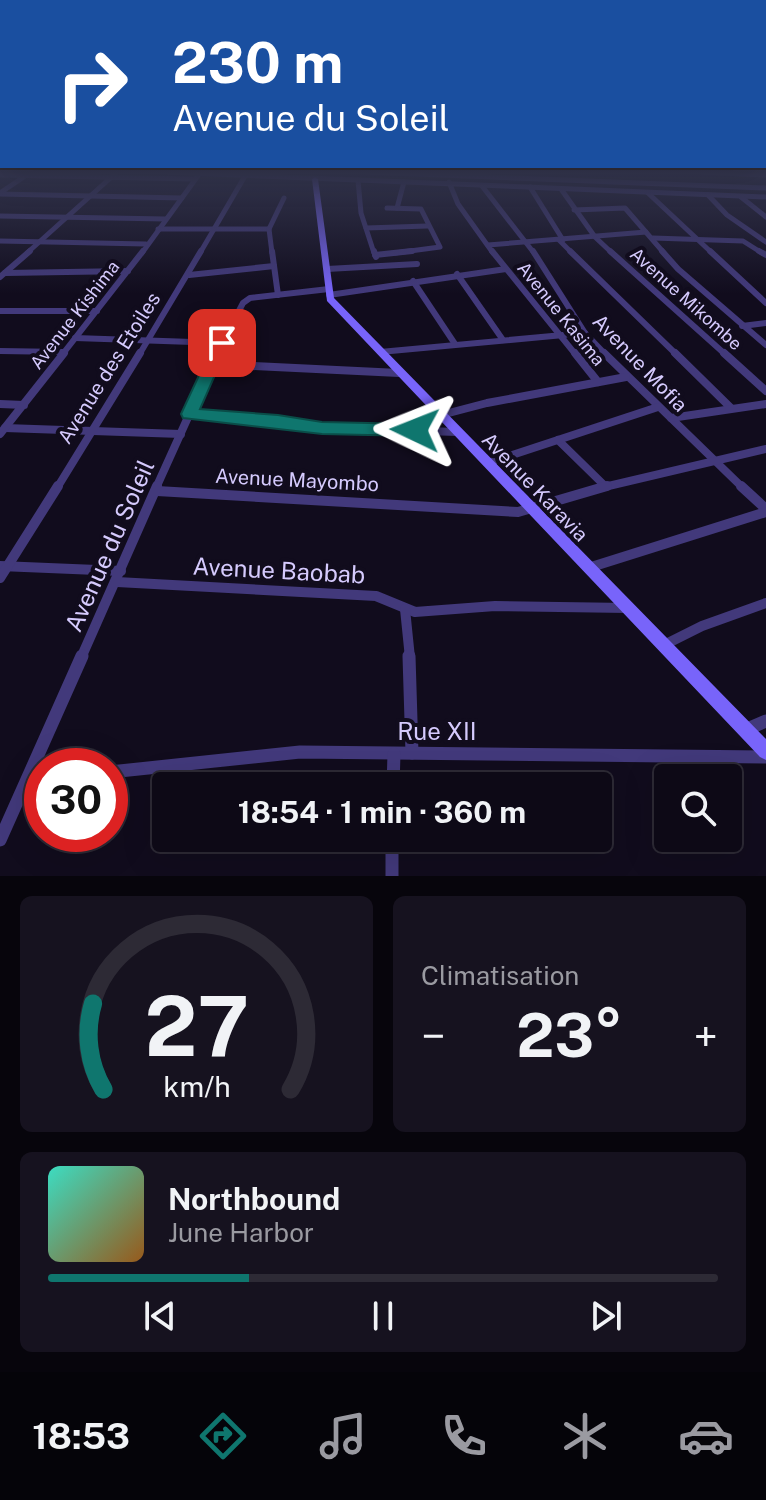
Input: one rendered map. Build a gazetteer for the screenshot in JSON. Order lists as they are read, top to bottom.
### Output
{
  "streets": {
    "street": [
      "Avenue Mikombe",
      "Avenue Kasima",
      "Avenue Kishima",
      "Avenue Mofia",
      "Avenue des Etoiles",
      "Avenue Mayombo",
      "Avenue Karavia",
      "Avenue du Soleil",
      "Avenue Baobab",
      "Rue XII"
    ]
  },
  "crossings": [
    ["Avenue Kasima", "Avenue du Soleil"],
    ["Avenue Mofia", "Avenue Mayombo"],
    ["Avenue des Etoiles", "Avenue Baobab"],
    ["Avenue Mayombo", "Avenue Karavia"],
    ["Avenue Mayombo", "Avenue du Soleil"],
    ["Avenue Karavia", "Avenue du Soleil"],
    ["Avenue Karavia", "Avenue Baobab"],
    ["Avenue du Soleil", "Avenue Baobab"]
  ],
  "page": {
    "turn": ["230 m", "Avenue du Soleil"],
    "limit": "30",
    "trip": "18:54 · 1 min · 360 m",
    "tile": "Climatisation",
    "heat": ["−", "23°", "+"],
    "song": ["Northbound", "June Harbor"],
    "tabs": "18:53",
    "gauge": ["27", "km/h"]
  }
}
